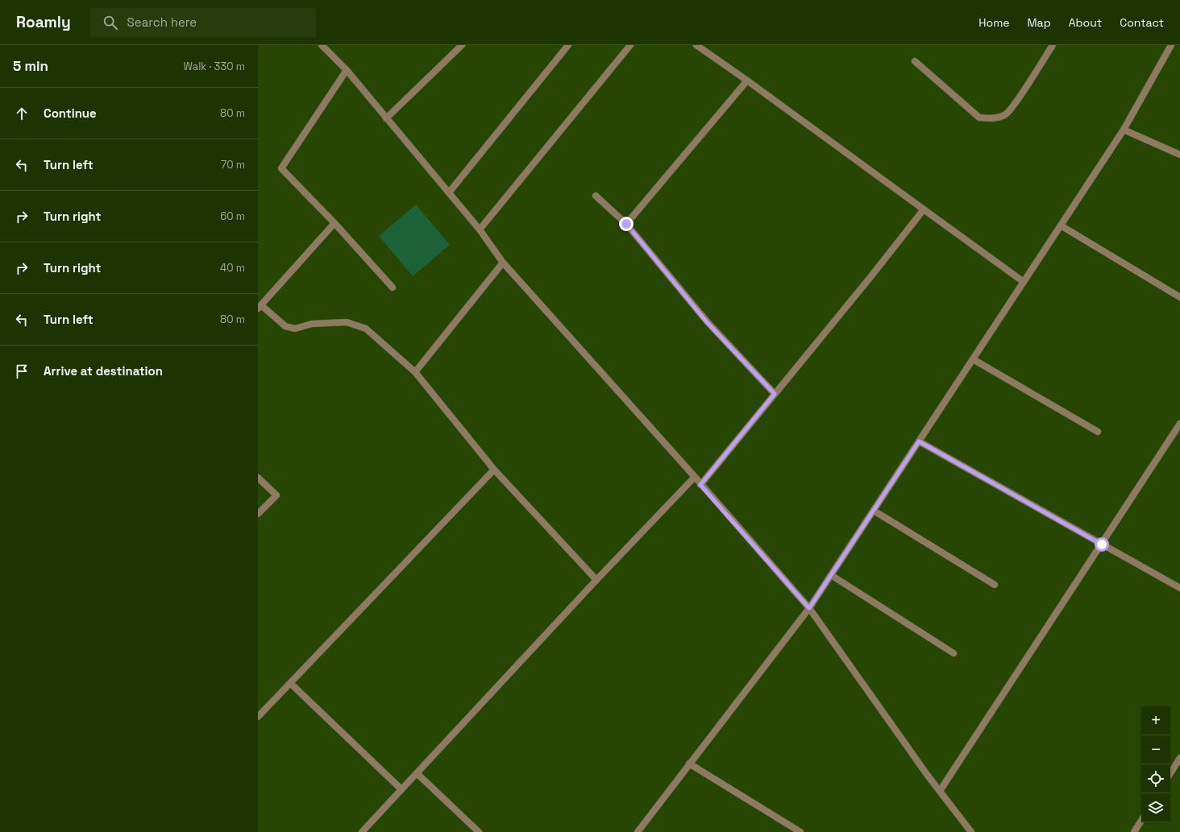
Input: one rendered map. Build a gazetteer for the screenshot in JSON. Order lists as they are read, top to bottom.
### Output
{
  "page": {
    "header": "Roamly",
    "search": "Search here",
    "nav": [
      "Home",
      "Map",
      "About",
      "Contact"
    ],
    "heading": ["5 min", "Walk · 330 m"],
    "list": [
      ["Continue", "80 m"],
      ["Turn left", "70 m"],
      ["Turn right", "60 m"],
      ["Turn right", "40 m"],
      ["Turn left", "80 m"],
      "Arrive at destination"
    ],
    "map_buttons": ["+", "−"]
  }
}
